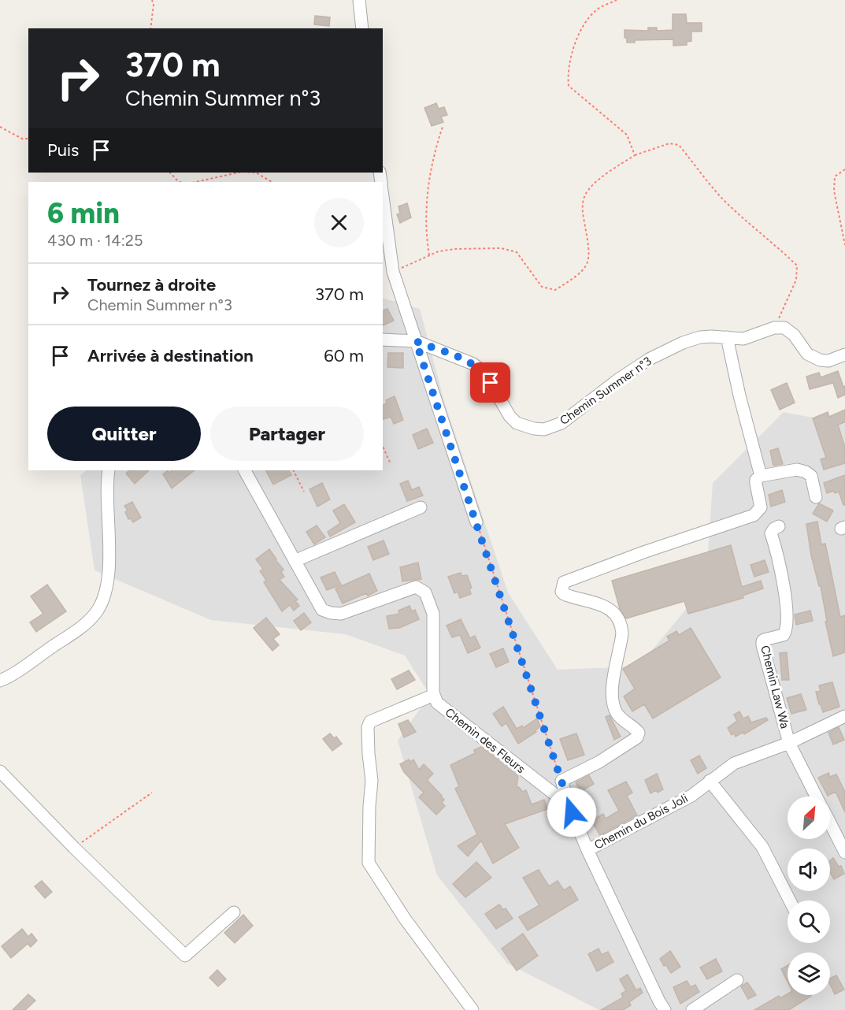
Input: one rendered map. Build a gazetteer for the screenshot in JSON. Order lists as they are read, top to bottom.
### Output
{
  "streets": {
    "street": [
      "Chemin Summer n°3",
      "Chemin Law Wa",
      "Chemin des Fleurs",
      "Chemin du Bois Joli"
    ]
  },
  "crossings": [
    ["Chemin Law Wa", "Chemin du Bois Joli"],
    ["Chemin des Fleurs", "Chemin du Bois Joli"]
  ],
  "north": "top right",
  "page": {
    "turn": ["370 m", "Chemin Summer n°3"],
    "then": "Puis",
    "heading": ["6 min", "430 m · 14:25"],
    "list": [
      {
        "name": "Tournez à droite",
        "note": "Chemin Summer n°3",
        "value": "370 m"
      },
      {
        "name": "Arrivée à destination",
        "value": "60 m"
      }
    ],
    "buttons": ["Quitter", "Partager"]
  }
}
